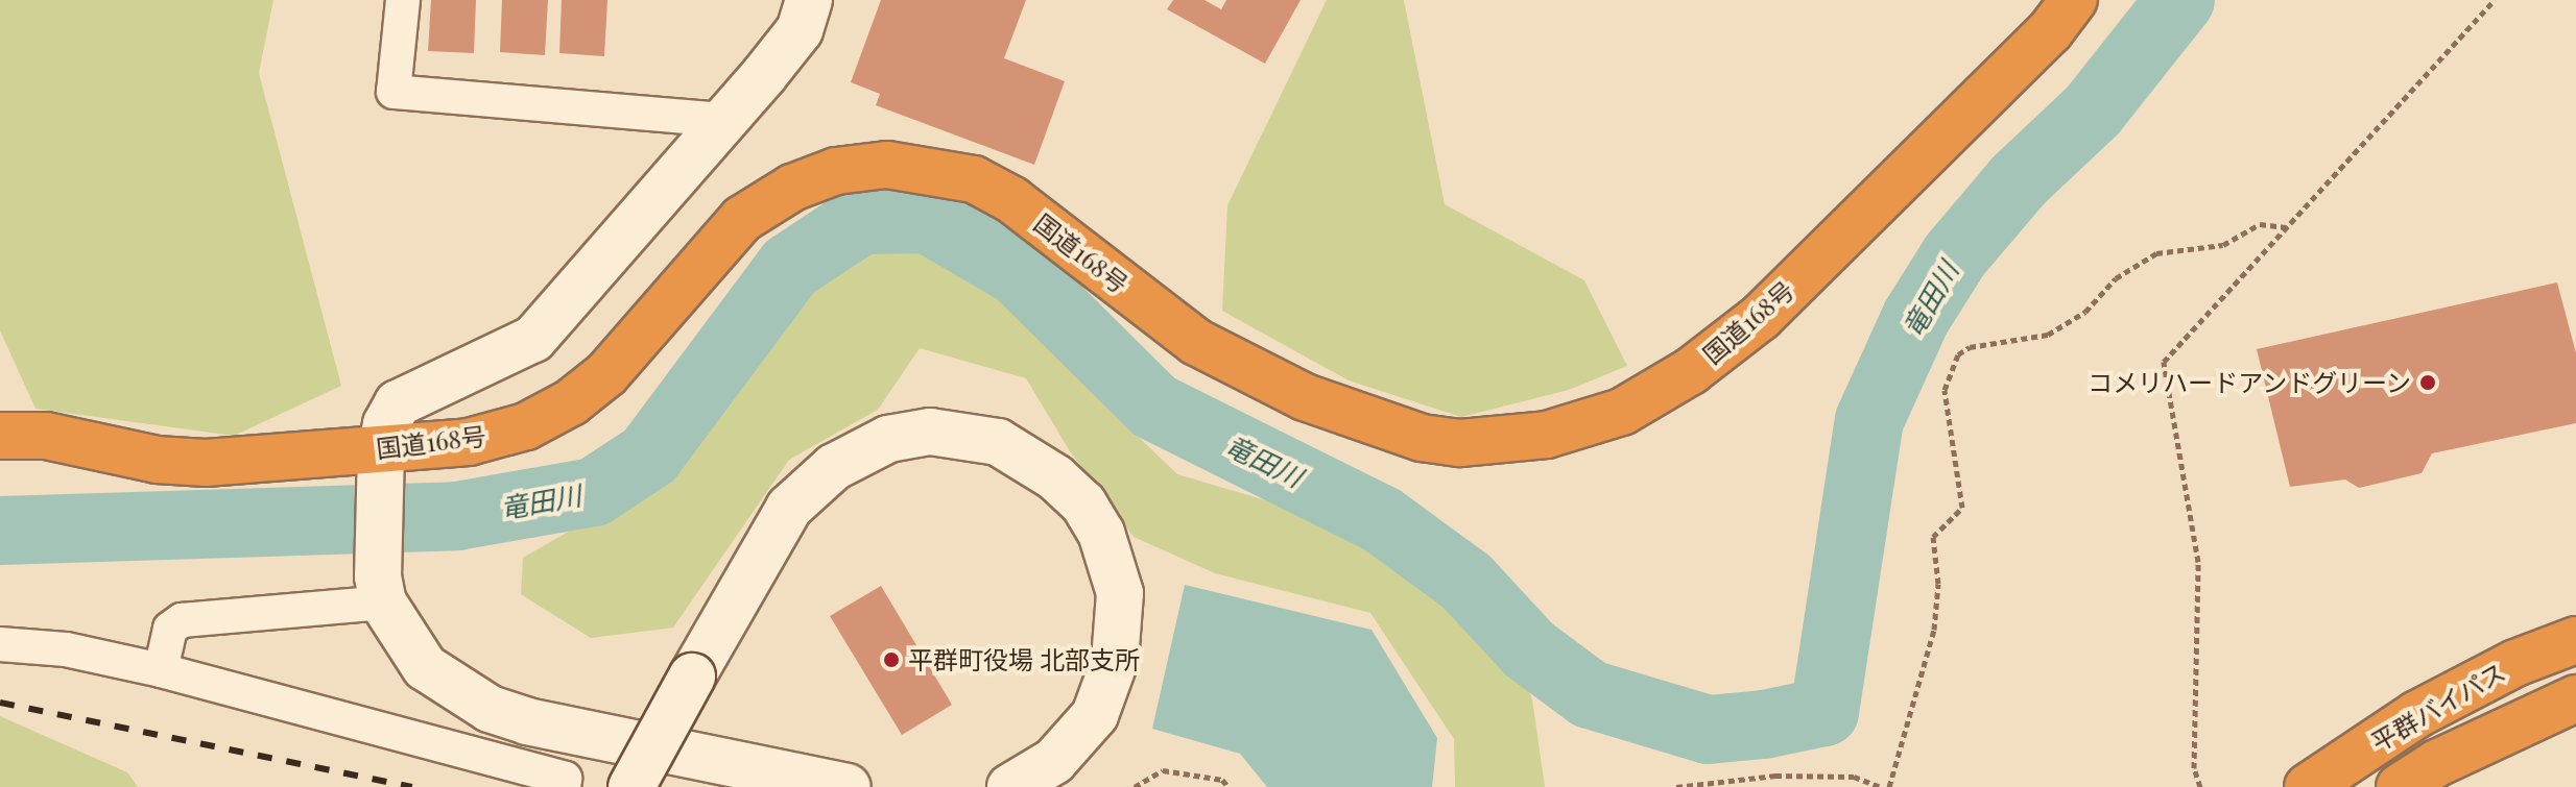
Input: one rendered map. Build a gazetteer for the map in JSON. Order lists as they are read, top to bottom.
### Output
{
  "streets": {
    "highway": ["国道168号", "平群バイパス"]
  },
  "water": ["竜田川"],
  "places": ["コメリハードアンドグリーン", "平群町役場 北部支所"]
}
